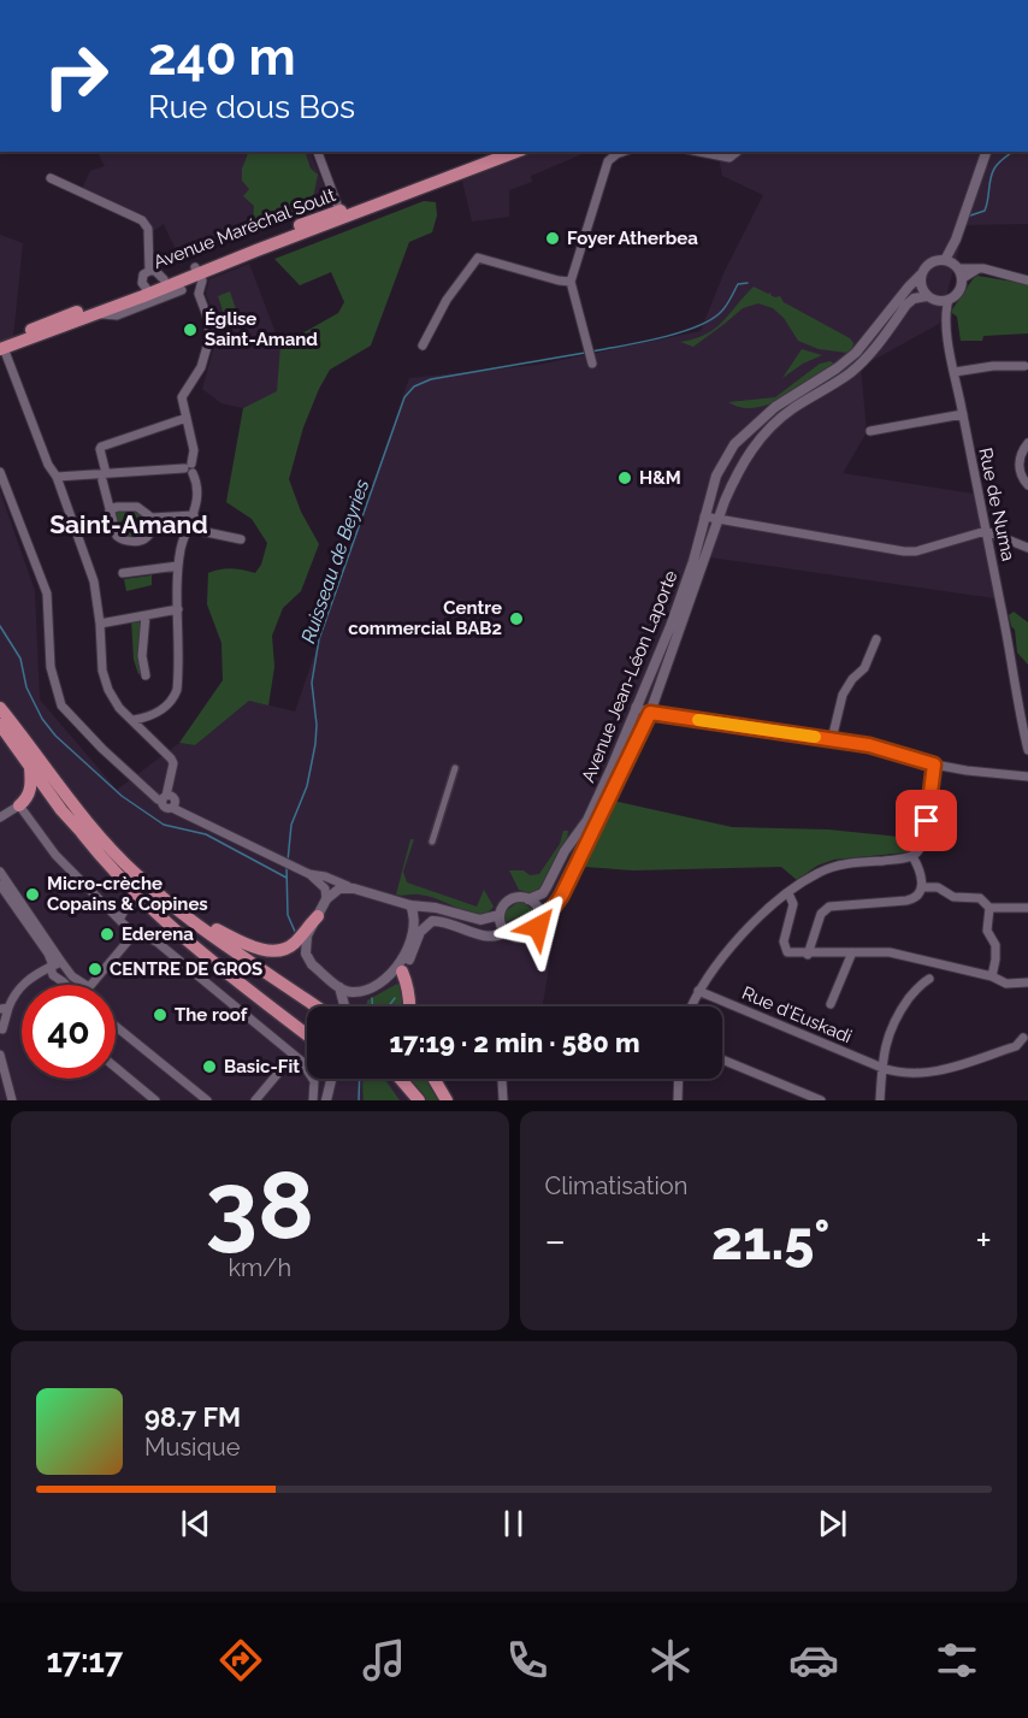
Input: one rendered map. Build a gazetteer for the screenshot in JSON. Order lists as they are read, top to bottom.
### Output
{
  "streets": {
    "main road": ["Avenue Maréchal Soult"],
    "street": ["Rue de Numa", "Avenue Jean-Léon Laporte", "Rue d'Euskadi"]
  },
  "crossings": [
    ["Rue de Numa", "Avenue Jean-Léon Laporte"]
  ],
  "districts": ["Saint-Amand"],
  "water": ["Ruisseau de Beyries"],
  "places": [
    "Foyer Atherbea",
    "Église Saint-Amand",
    "H&M",
    "Centre commercial BAB2",
    "Micro-crèche Copains & Copines",
    "Ederena",
    "CENTRE DE GROS",
    "The roof",
    "Basic-Fit"
  ],
  "page": {
    "turn": ["240 m", "Rue dous Bos"],
    "limit": "40",
    "trip": "17:19 · 2 min · 580 m",
    "tile": [
      ["38", "km/h"],
      "Climatisation"
    ],
    "heat": ["−", "21.5°", "+"],
    "song": ["98.7 FM", "Musique"],
    "tabs": "17:17"
  }
}
